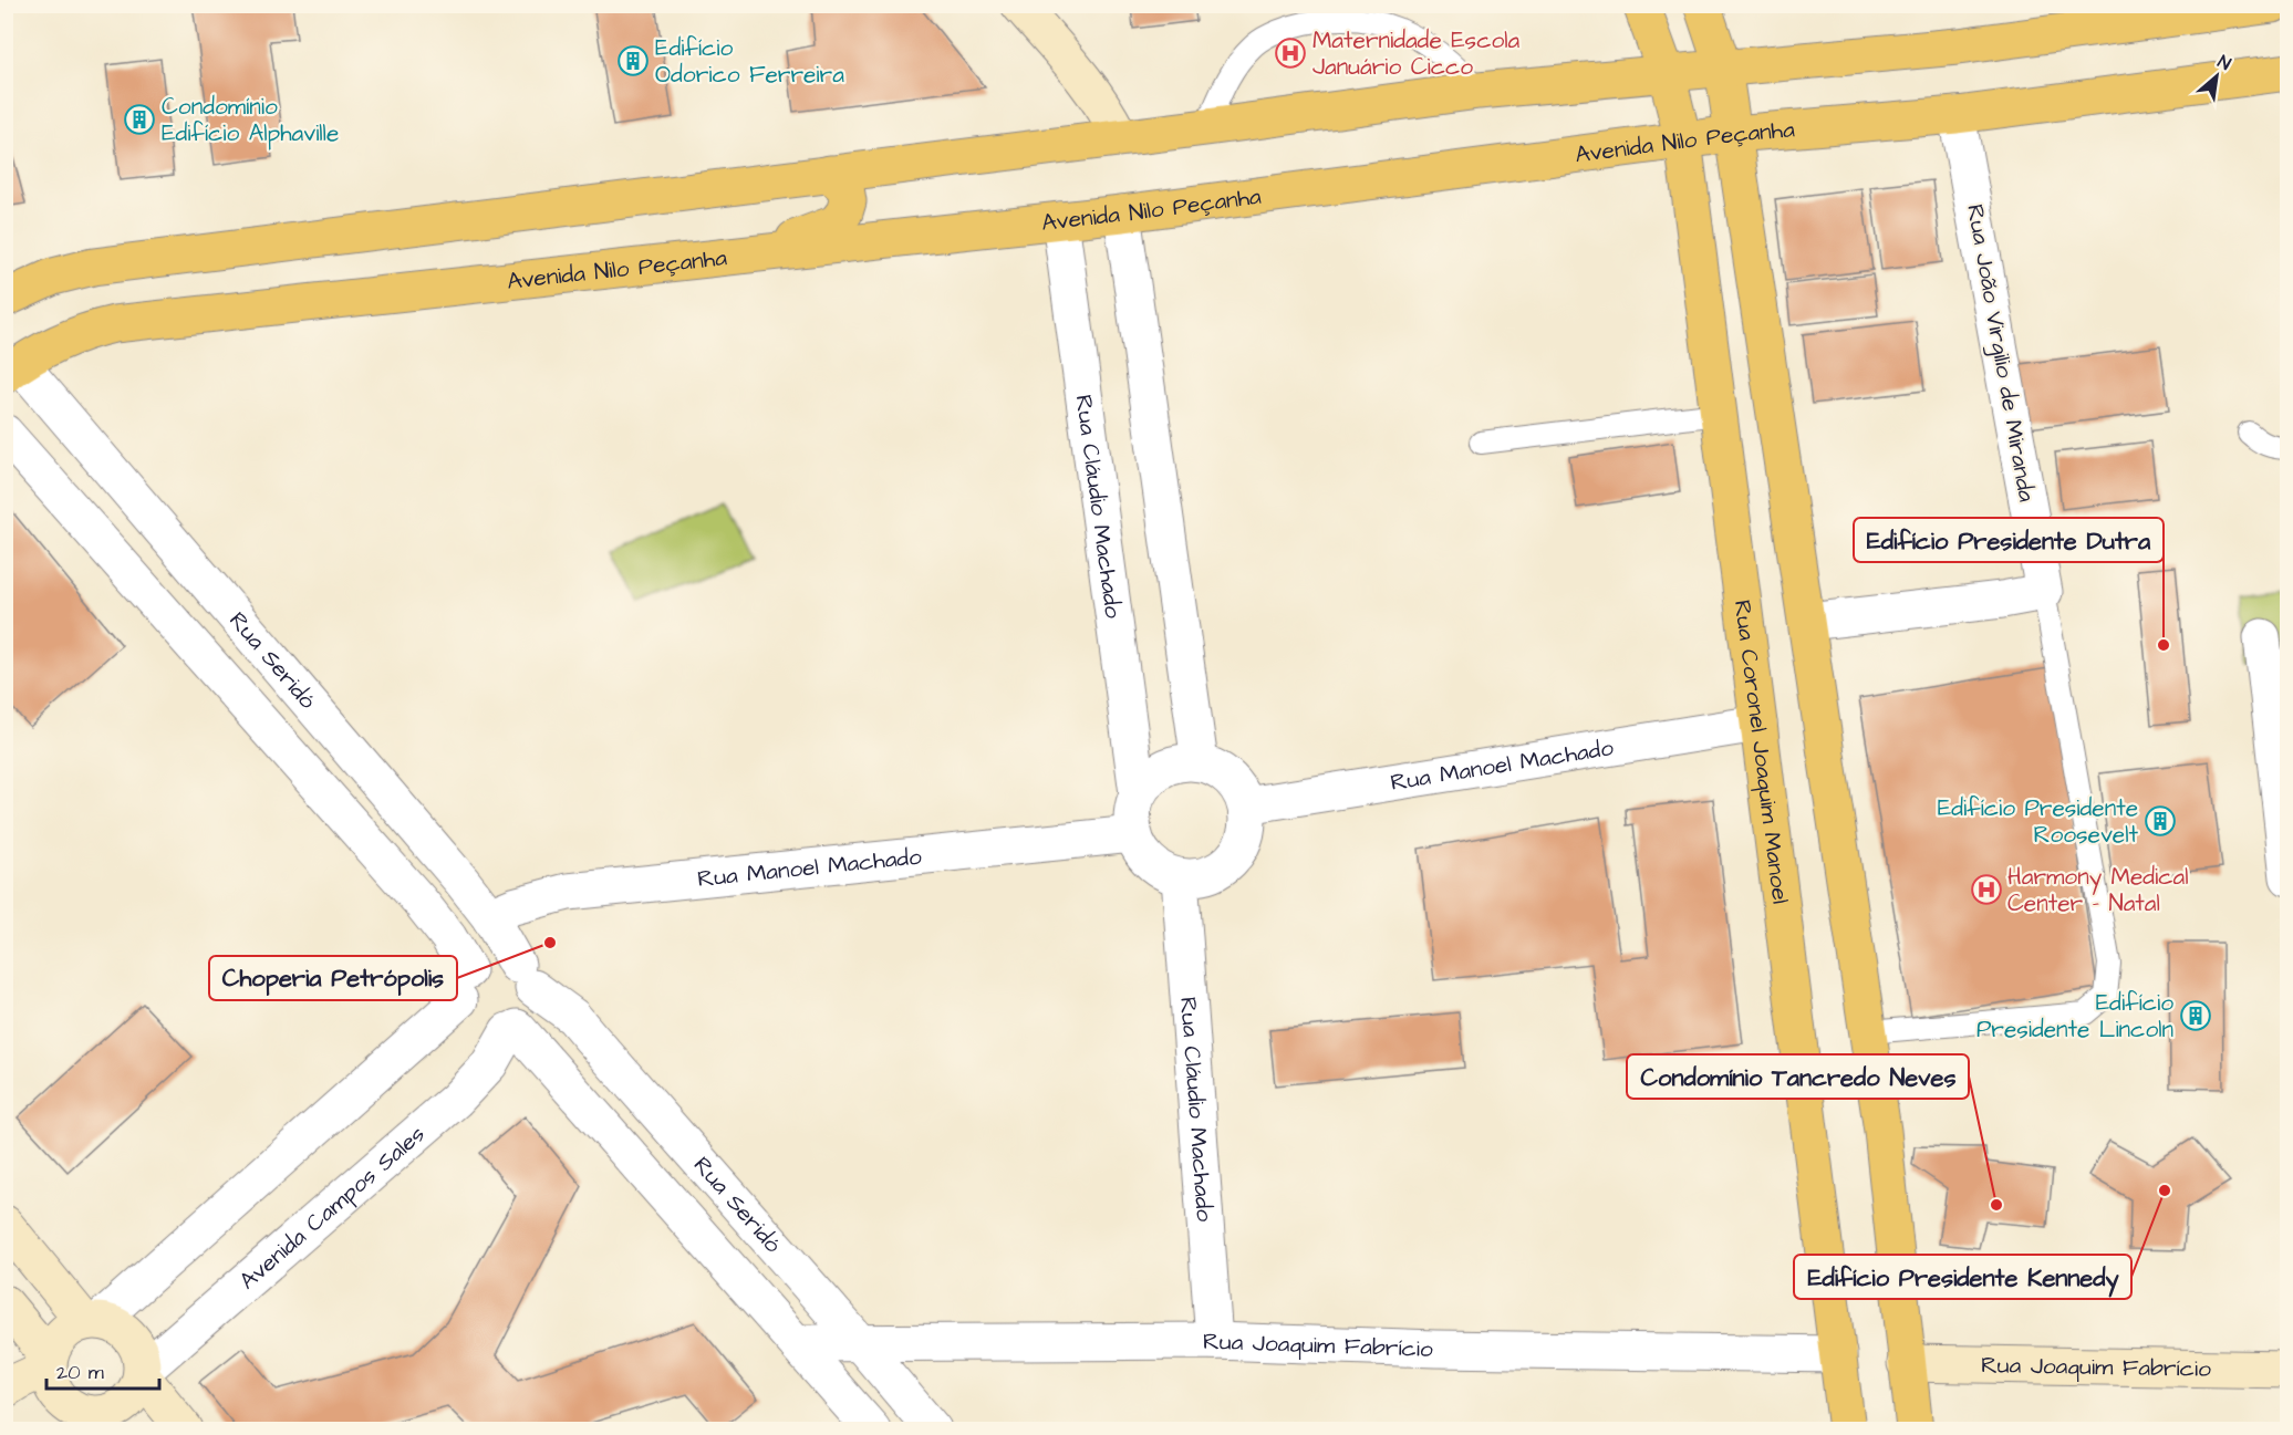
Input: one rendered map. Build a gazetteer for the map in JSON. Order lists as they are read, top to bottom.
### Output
{
  "streets": {
    "main road": ["Avenida Nilo Peçanha", "Rua Coronel Joaquim Manoel", "Rua Joaquim Fabrício"],
    "street": [
      "Rua João Virgilio de Miranda",
      "Rua Cláudio Machado",
      "Rua Seridó",
      "Rua Manoel Machado",
      "Avenida Campos Sales"
    ]
  },
  "crossings": [
    ["Avenida Nilo Peçanha", "Rua João Virgilio de Miranda"],
    ["Avenida Nilo Peçanha", "Rua Cláudio Machado"],
    ["Avenida Nilo Peçanha", "Rua Seridó"],
    ["Avenida Nilo Peçanha", "Rua Coronel Joaquim Manoel"],
    ["Rua Cláudio Machado", "Rua Manoel Machado"],
    ["Rua Cláudio Machado", "Rua Joaquim Fabrício"],
    ["Rua Seridó", "Rua Manoel Machado"],
    ["Rua Seridó", "Avenida Campos Sales"],
    ["Rua Seridó", "Rua Joaquim Fabrício"],
    ["Rua Coronel Joaquim Manoel", "Rua Manoel Machado"],
    ["Rua Coronel Joaquim Manoel", "Rua Joaquim Fabrício"]
  ],
  "places": {
    "hospital": ["Maternidade Escola Januário Cicco", "Harmony Medical Center - Natal"],
    "building": [
      "Edifício Odorico Ferreira",
      "Condomínio Edifício Alphaville",
      "Edifício Presidente Roosevelt",
      "Edifício Presidente Lincoln"
    ],
    "other": [
      "Edifício Presidente Dutra",
      "Choperia Petrópolis",
      "Edifício Presidente Kennedy",
      "Condomínio Tancredo Neves"
    ]
  },
  "scale_bar": "20 m",
  "north": "top right"
}
